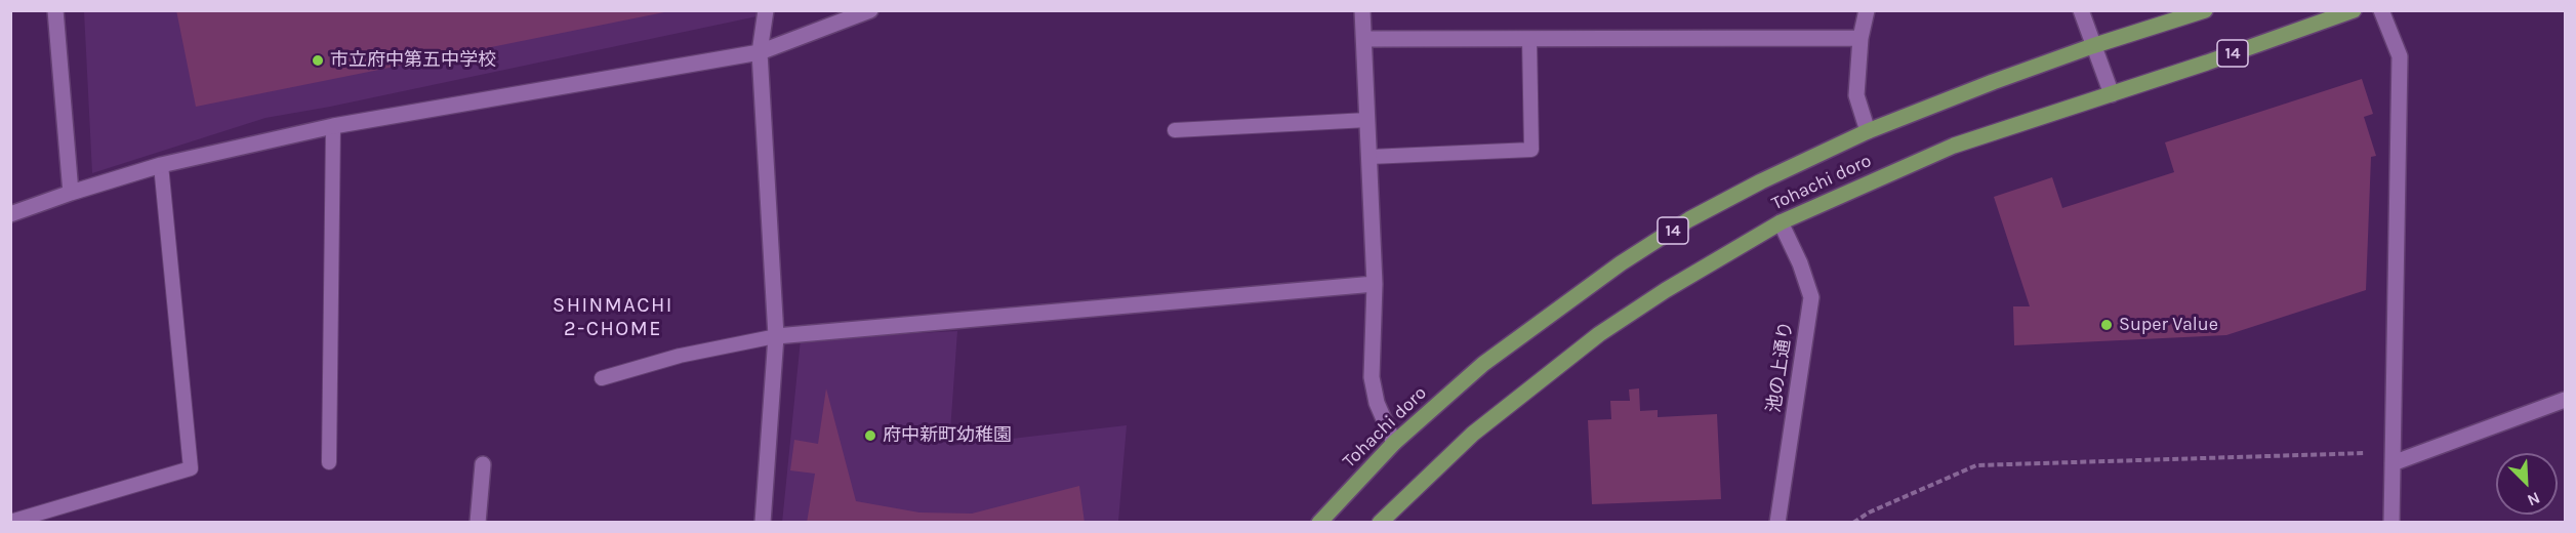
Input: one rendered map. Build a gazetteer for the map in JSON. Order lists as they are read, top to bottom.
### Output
{
  "streets": {
    "main road": ["14", "Tohachi doro"],
    "street": ["池の上通り"]
  },
  "crossings": [
    ["Tohachi doro", "池の上通り"]
  ],
  "districts": ["SHINMACHI 2-CHOME"],
  "places": ["市立府中第五中学校", "Super Value", "府中新町幼稚園"],
  "north": "bottom right"
}
